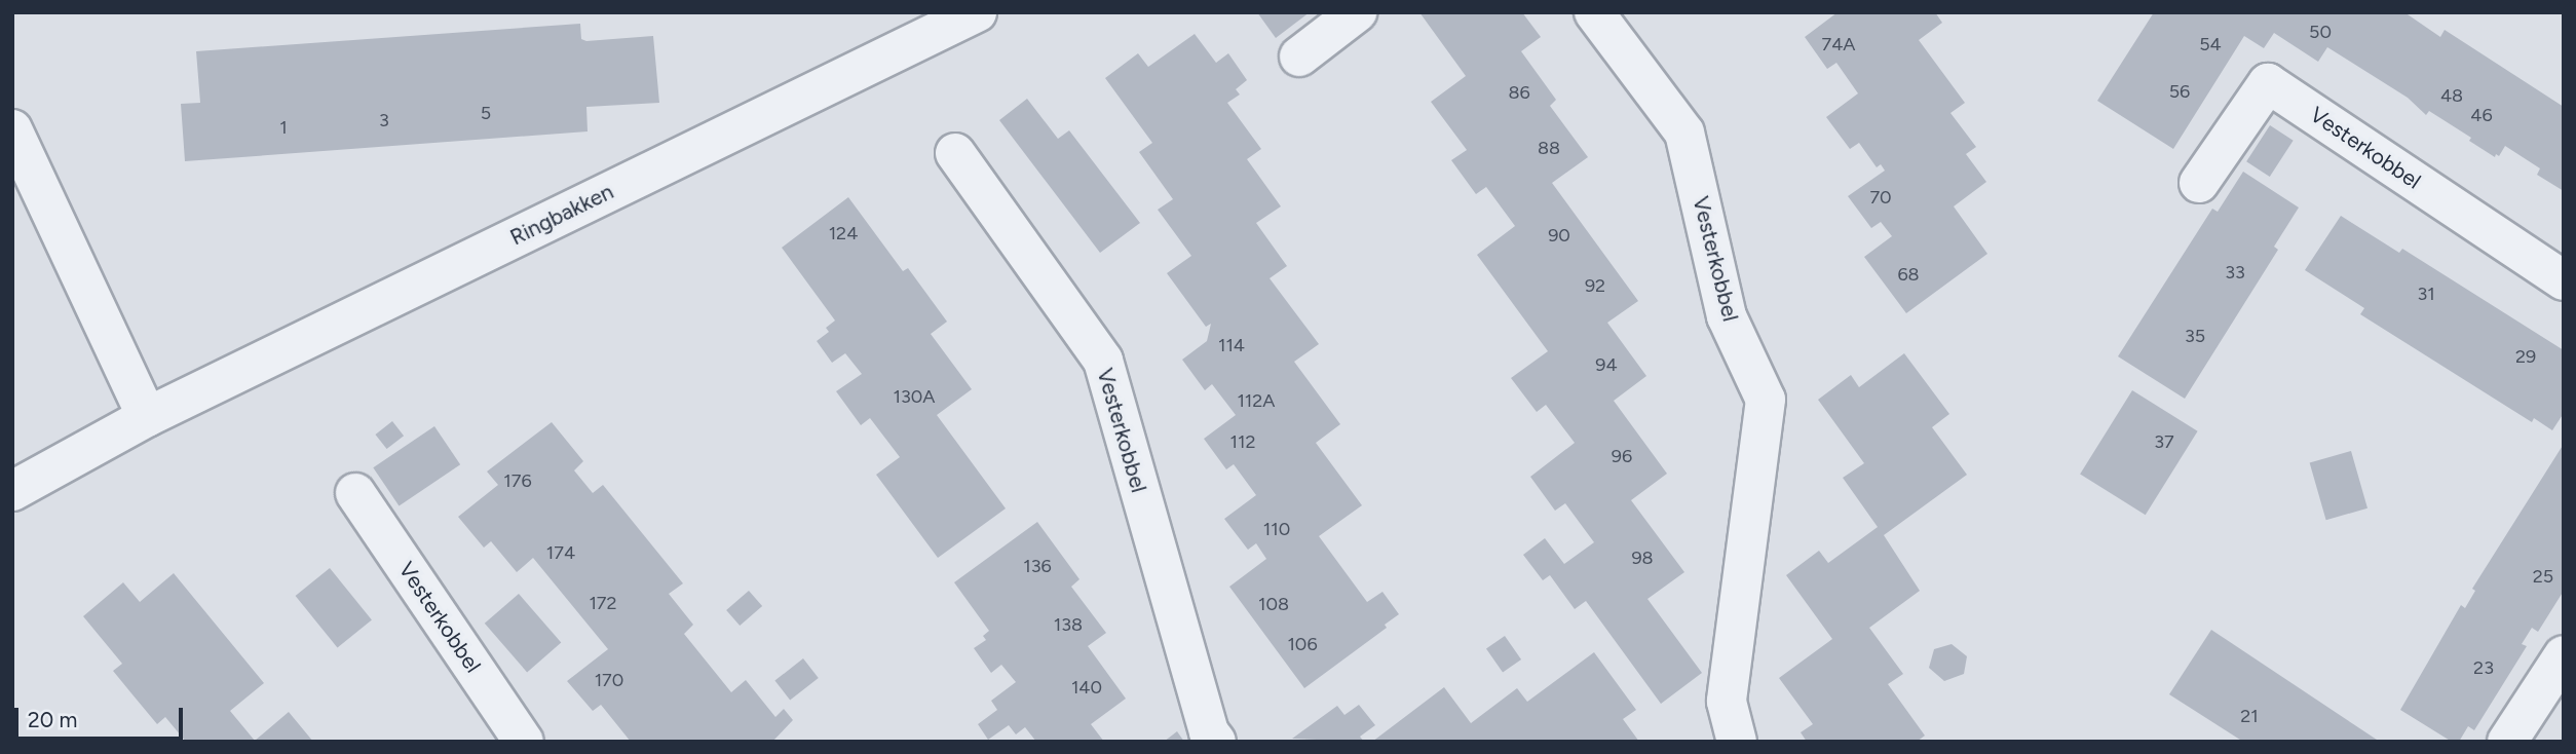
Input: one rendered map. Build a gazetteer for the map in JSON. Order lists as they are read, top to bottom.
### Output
{
  "streets": {
    "street": ["Vesterkobbel", "Ringbakken"]
  },
  "house_numbers": [
    "50",
    "74A",
    "54",
    "56",
    "86",
    "48",
    "5",
    "46",
    "3",
    "1",
    "88",
    "70",
    "124",
    "90",
    "33",
    "68",
    "92",
    "31",
    "35",
    "114",
    "29",
    "94",
    "130A",
    "112A",
    "112",
    "37",
    "96",
    "176",
    "110",
    "174",
    "98",
    "136",
    "25",
    "172",
    "108",
    "138",
    "106",
    "23",
    "170",
    "140",
    "21"
  ],
  "scale_bar": "20 m"
}
